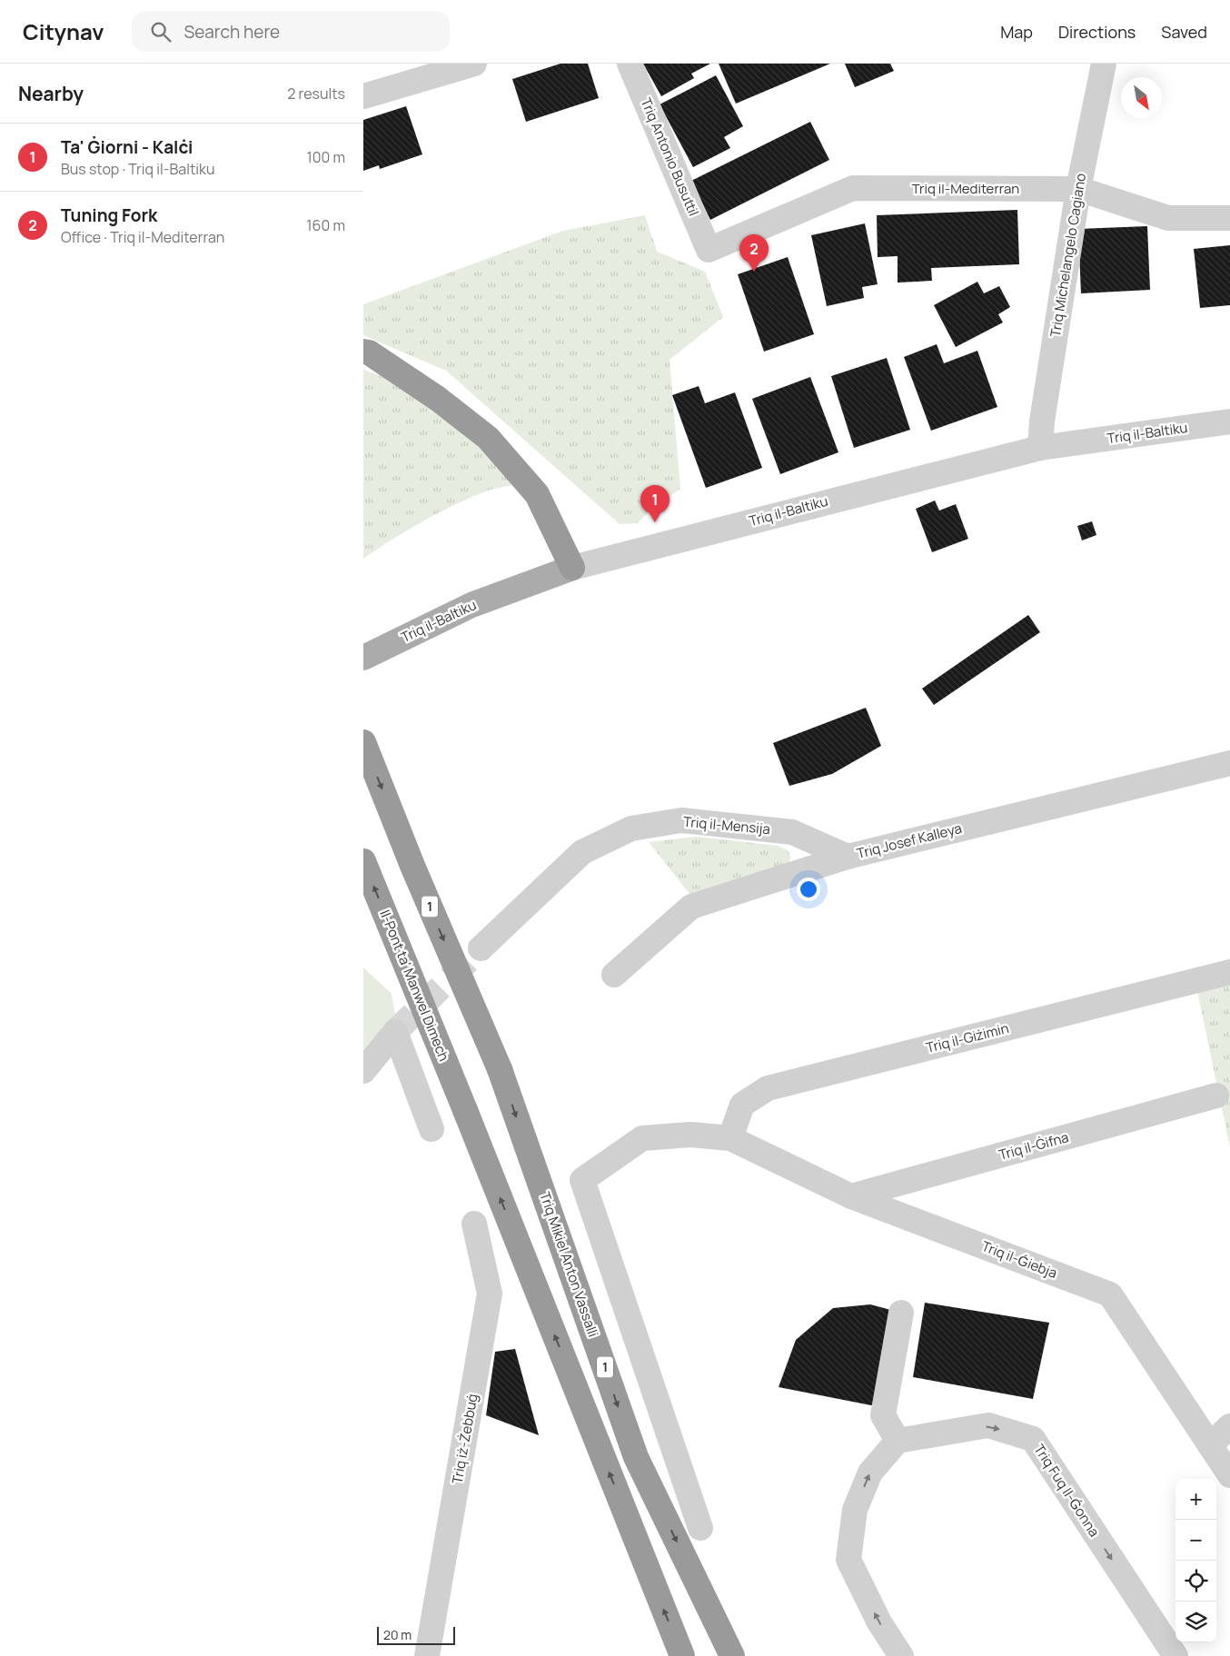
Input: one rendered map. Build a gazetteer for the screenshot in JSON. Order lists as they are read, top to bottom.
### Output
{
  "streets": {
    "highway": ["1", "Il-Pont ta' Manwel Dimech", "Triq Mikiel Anton Vassalli"],
    "main road": ["Triq il-Baltiku"],
    "street": [
      "Triq Antonio Busuttil",
      "Triq il-Mediterran",
      "Triq Michelangelo Cagiano",
      "Triq il-Mensija",
      "Triq Josef Kalleya",
      "Triq il-Giżimin",
      "Triq il-Ġifna",
      "Triq il-Ǵiebja",
      "Triq iż-Żebbuġ",
      "Triq Fuq Il-Ǵonna"
    ]
  },
  "crossings": [
    ["Triq Antonio Busuttil", "Triq il-Mediterran"],
    ["Triq il-Mediterran", "Triq Michelangelo Cagiano"],
    ["Triq Michelangelo Cagiano", "Triq il-Baltiku"],
    ["Triq il-Mensija", "Triq Josef Kalleya"],
    ["Triq il-Giżimin", "Triq il-Ǵiebja"],
    ["Triq il-Ġifna", "Triq il-Ǵiebja"]
  ],
  "one_way": ["Il-Pont ta' Manwel Dimech", "Triq Mikiel Anton Vassalli", "Triq Fuq Il-Ǵonna"],
  "scale_bar": "20 m",
  "north": "bottom right",
  "page": {
    "header": "Citynav",
    "search": "Search here",
    "nav": ["Map", "Directions", "Saved"],
    "heading": ["Nearby", "2 results"],
    "list": [
      {
        "mark": "1",
        "name": "Ta' Ġiorni - Kalċi",
        "note": "Bus stop · Triq il-Baltiku",
        "value": "100 m"
      },
      {
        "mark": "2",
        "name": "Tuning Fork",
        "note": "Office · Triq il-Mediterran",
        "value": "160 m"
      }
    ],
    "pins": ["2", "1"],
    "map_buttons": ["+", "−"],
    "scale": "20 m"
  }
}
